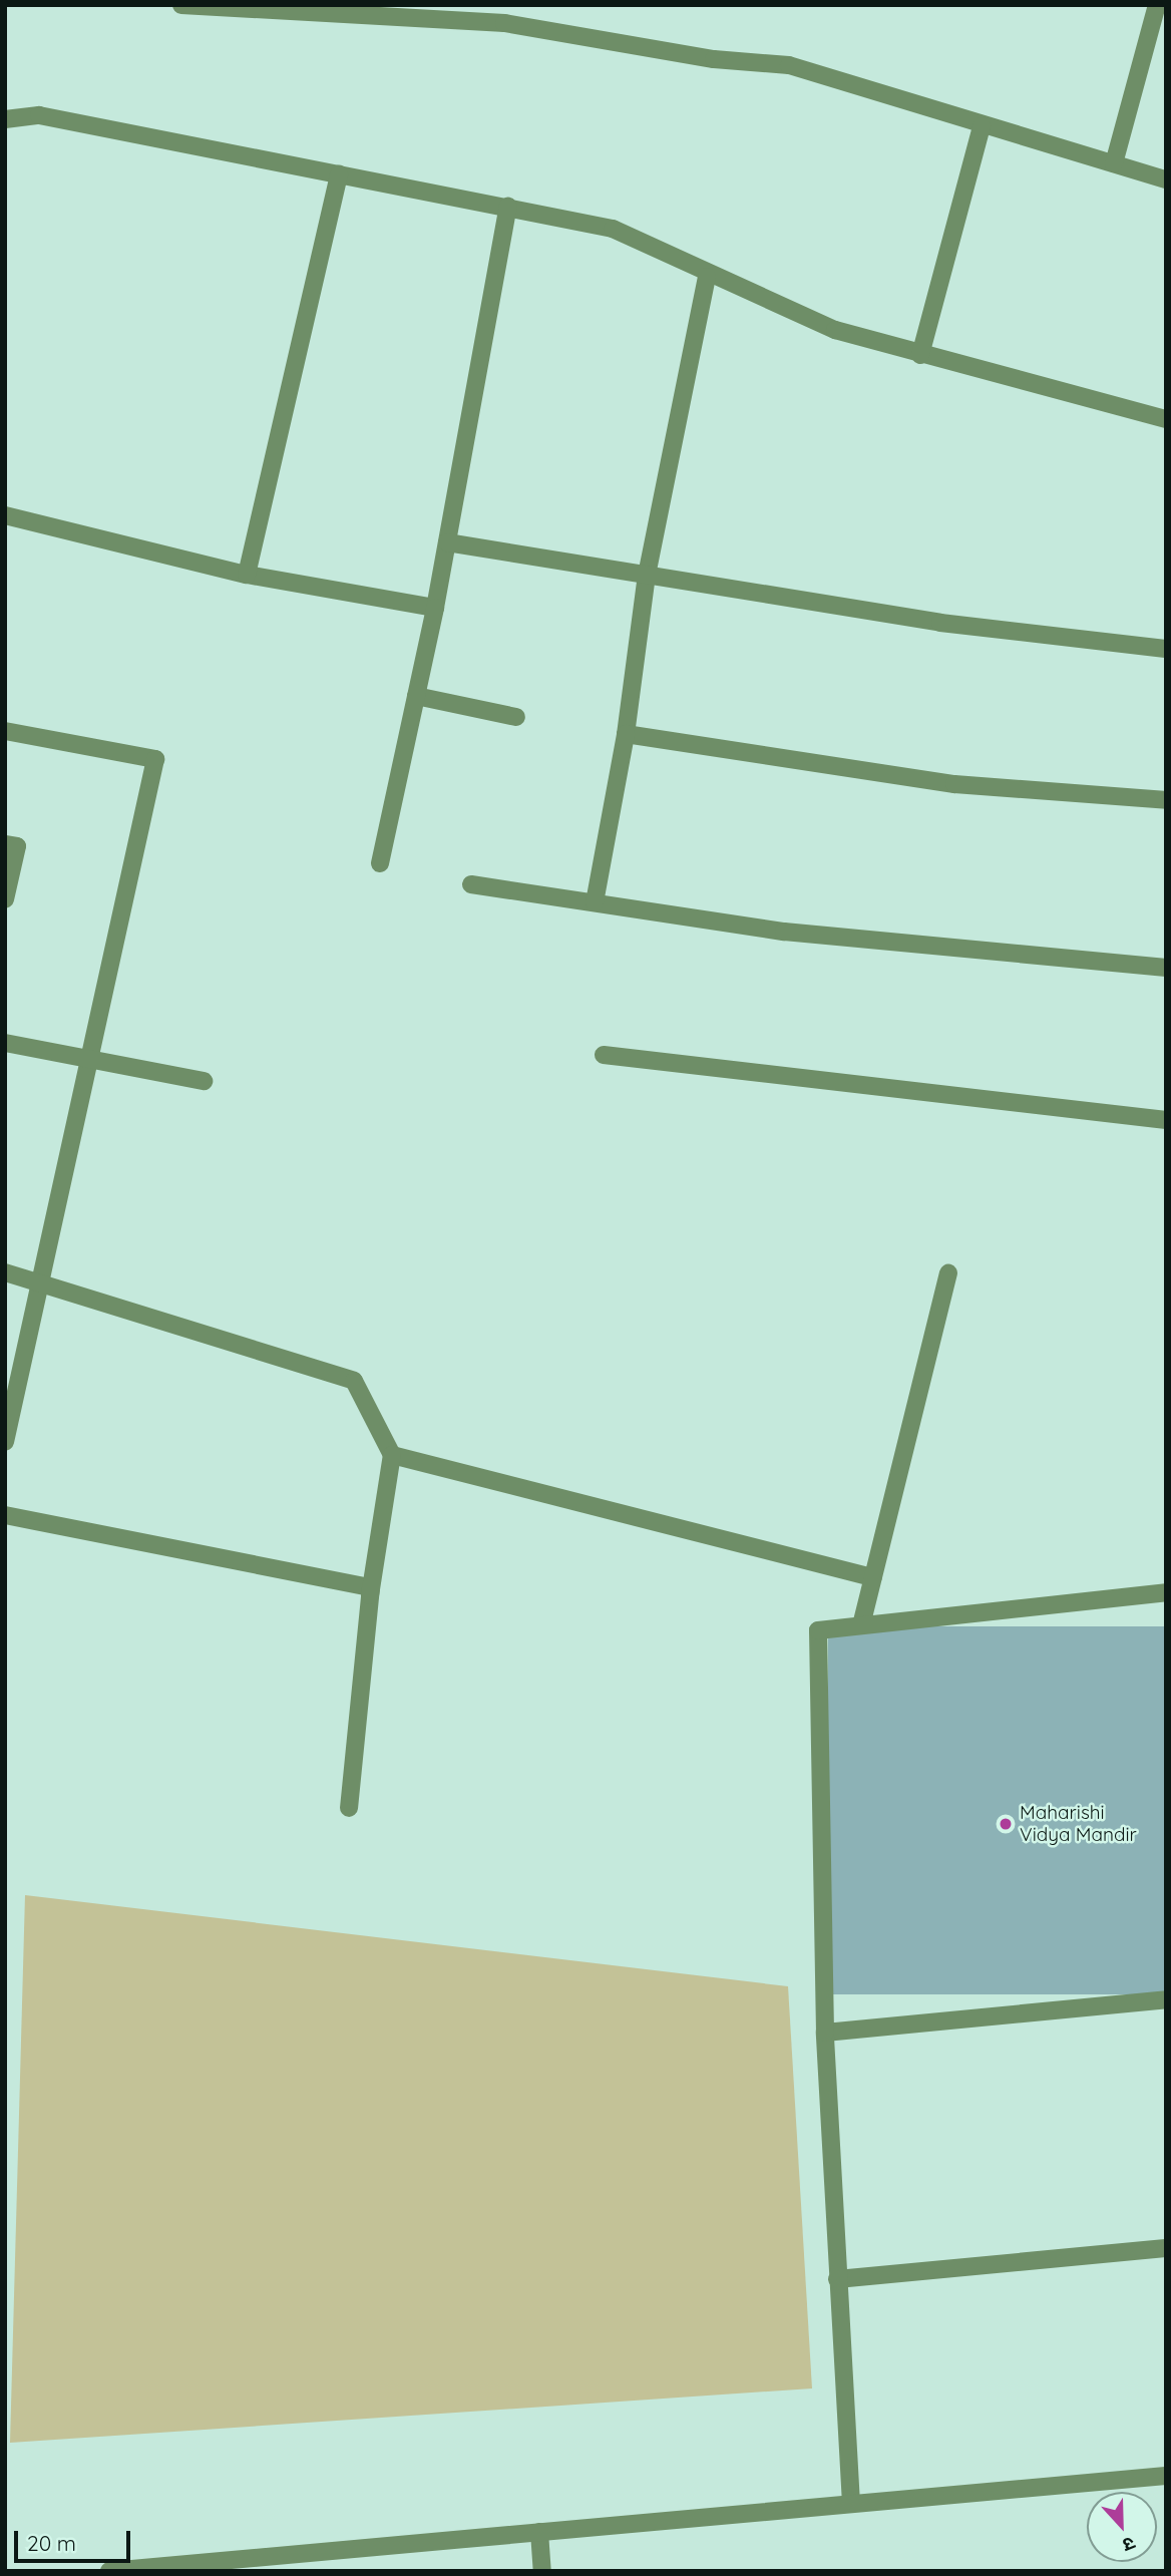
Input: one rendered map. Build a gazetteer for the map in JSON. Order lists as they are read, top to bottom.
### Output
{
  "places": ["Maharishi Vidya Mandir"],
  "scale_bar": "20 m",
  "north": "bottom"
}
